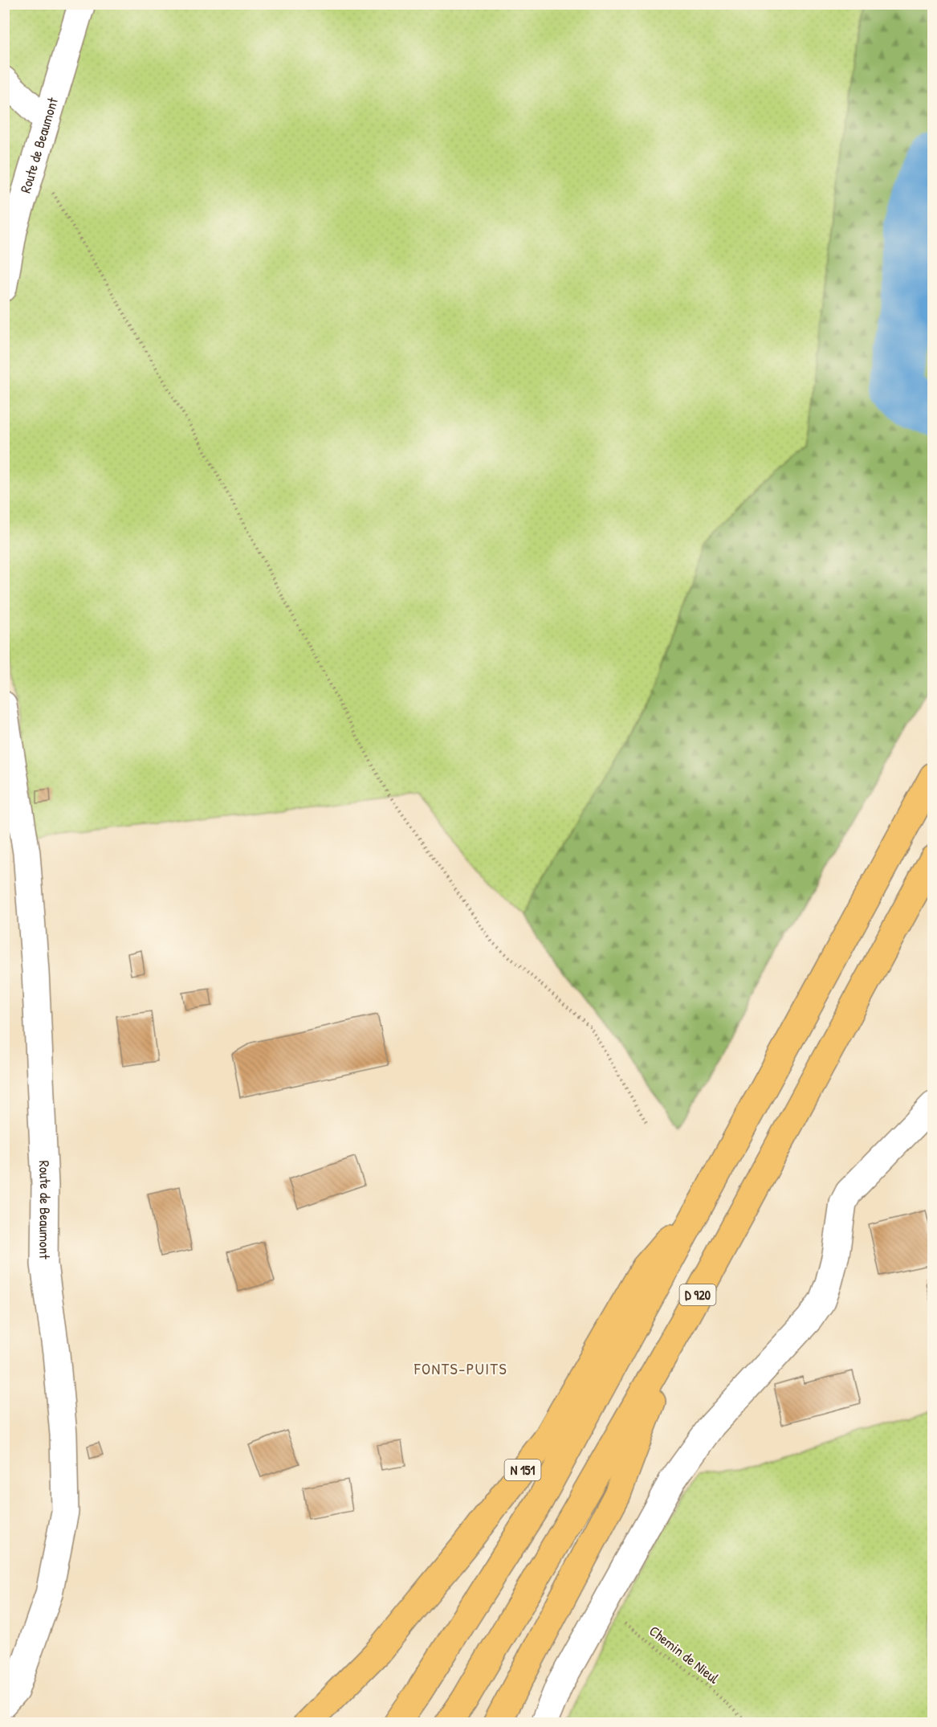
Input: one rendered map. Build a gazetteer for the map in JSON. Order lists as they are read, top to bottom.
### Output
{
  "streets": {
    "highway": ["D 920", "N 151"],
    "street": ["Route de Beaumont"],
    "path": ["Chemin de Nieul"]
  },
  "crossings": [
    ["D 920", "N 151"]
  ],
  "districts": ["FONTS-PUITS"]
}
